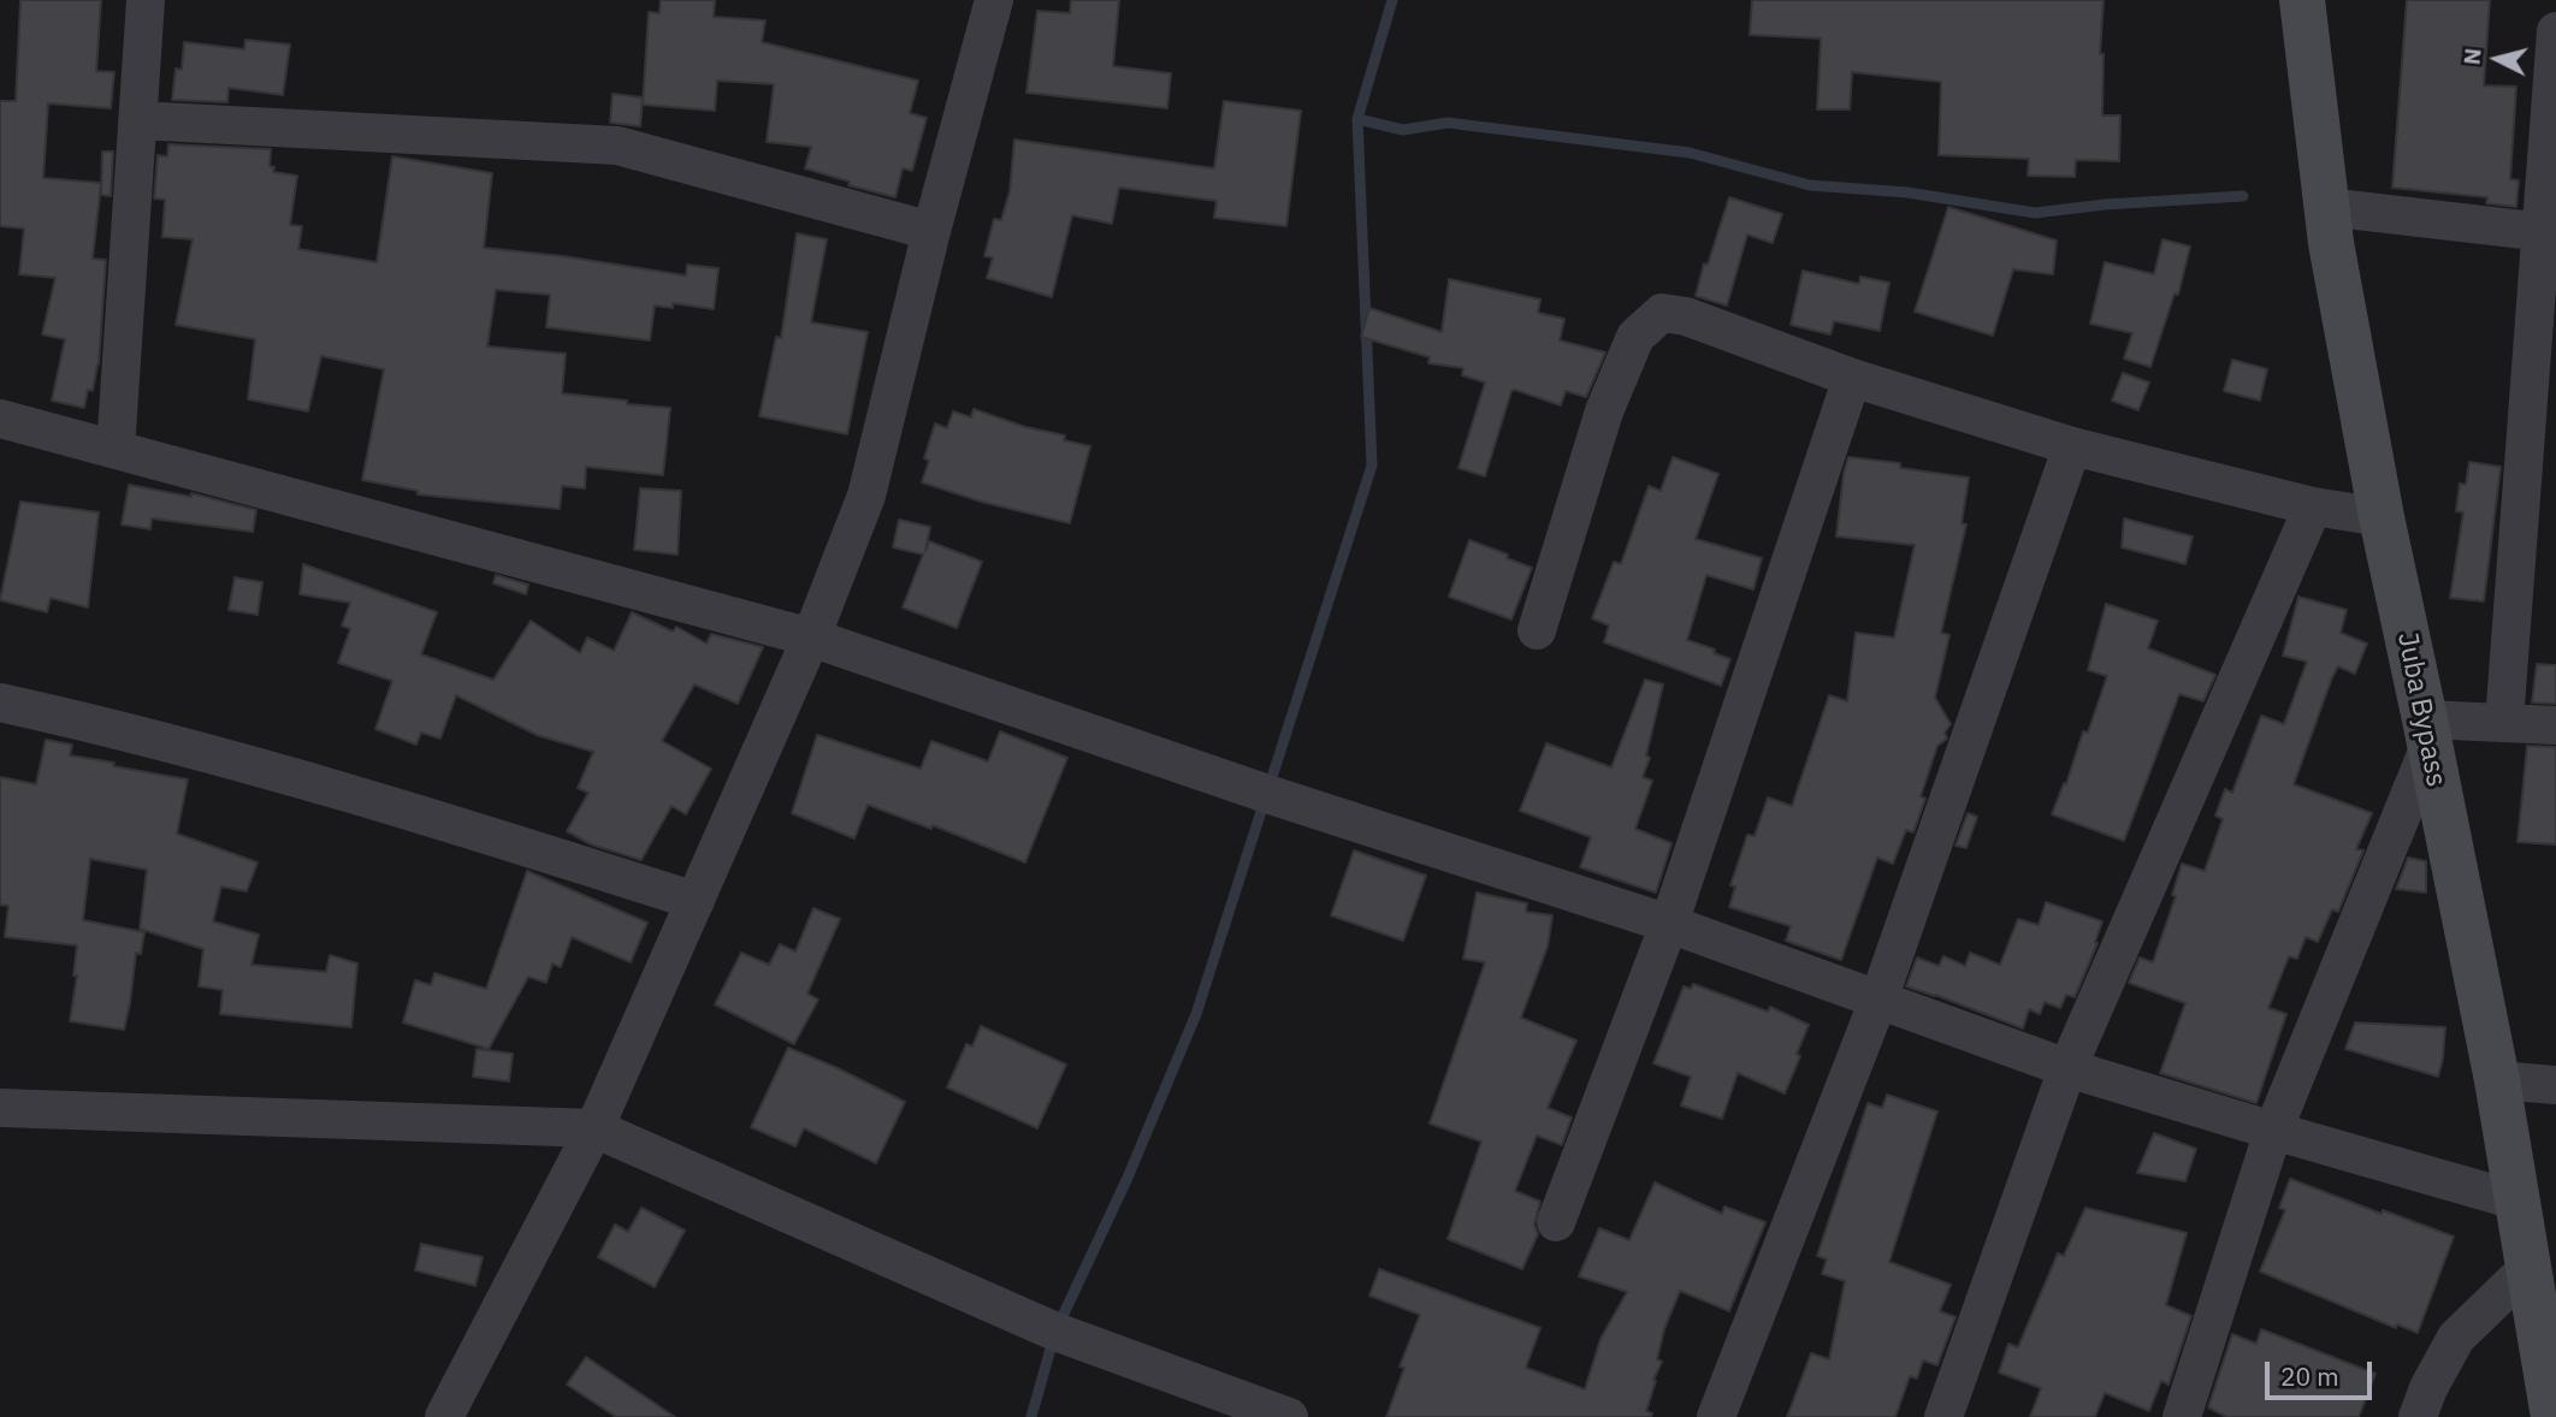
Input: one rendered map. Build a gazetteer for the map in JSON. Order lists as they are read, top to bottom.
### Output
{
  "streets": {
    "main road": ["Juba Bypass"]
  },
  "scale_bar": "20 m",
  "north": "left"
}
